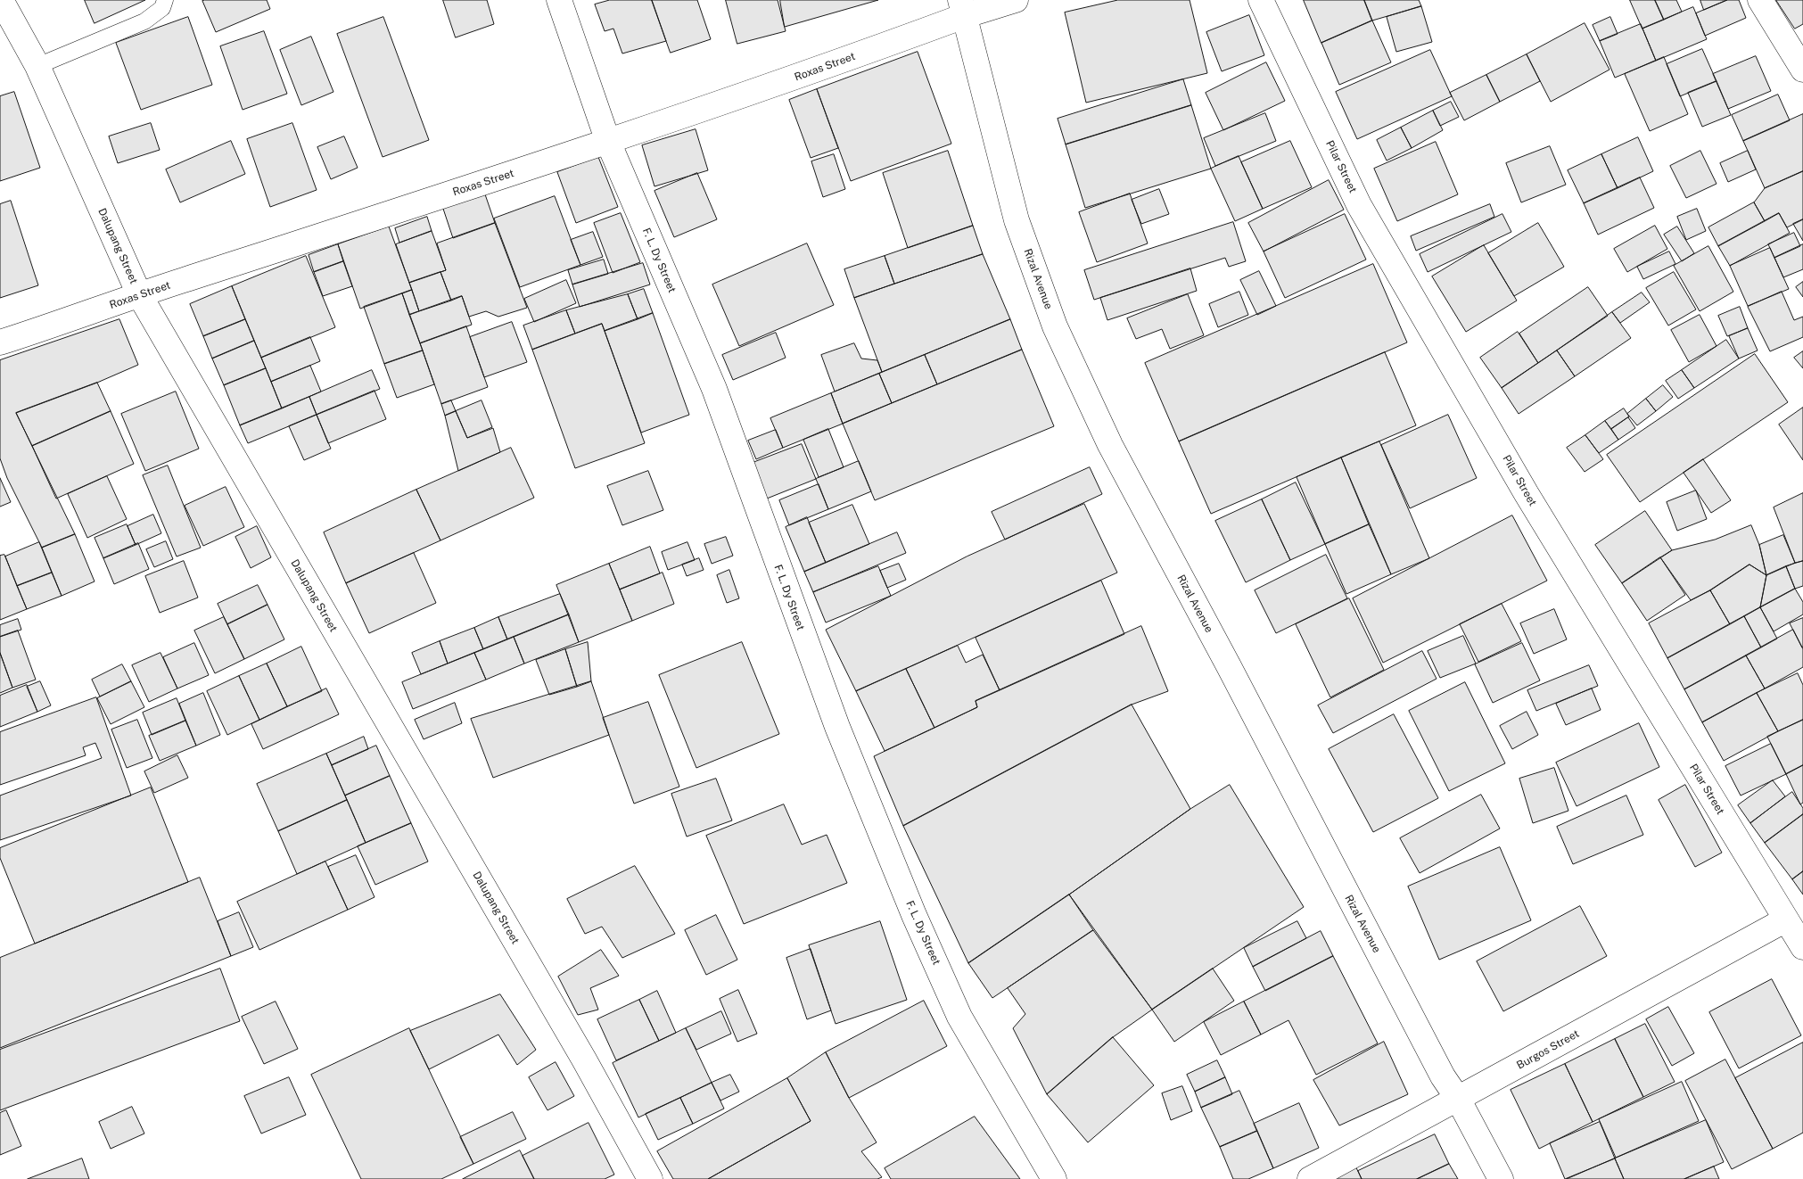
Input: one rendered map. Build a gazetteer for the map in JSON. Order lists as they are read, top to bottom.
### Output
{
  "streets": {
    "street": [
      "Roxas Street",
      "Pilar Street",
      "Dalupang Street",
      "F. L. Dy Street",
      "Rizal Avenue",
      "Burgos Street"
    ]
  },
  "crossings": [
    ["Roxas Street", "Dalupang Street"],
    ["Roxas Street", "F. L. Dy Street"],
    ["Roxas Street", "Rizal Avenue"],
    ["Pilar Street", "Burgos Street"],
    ["Rizal Avenue", "Burgos Street"]
  ]
}
